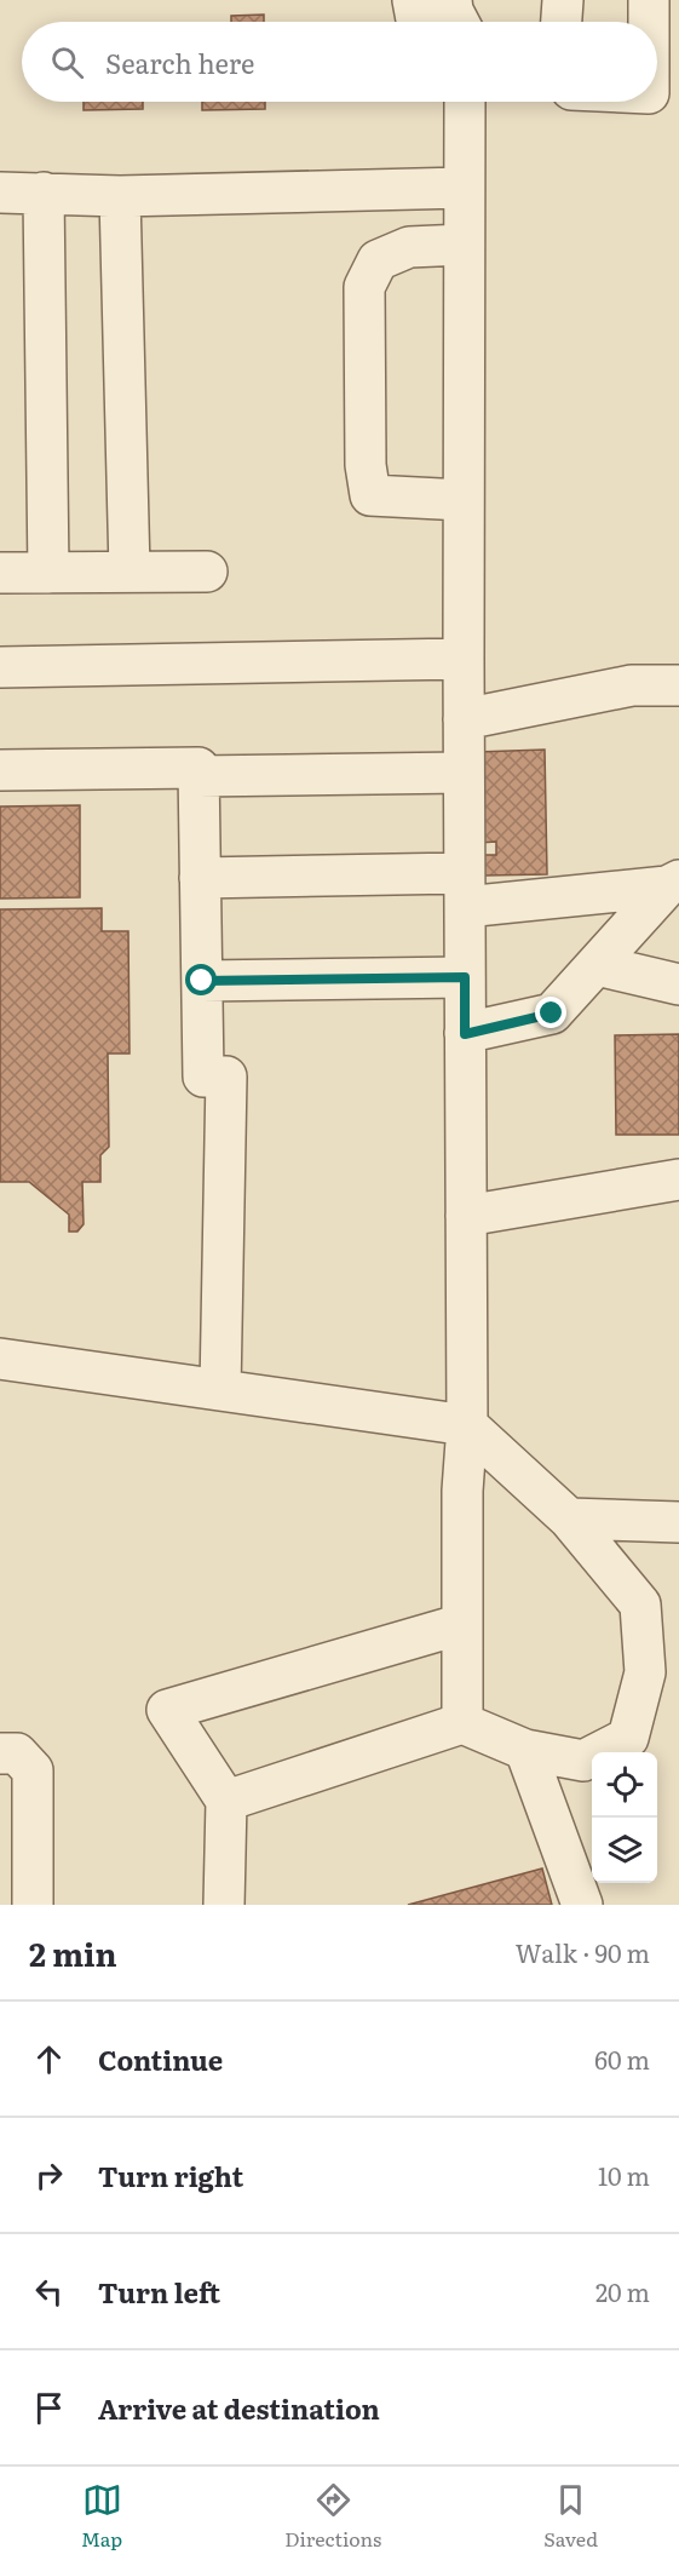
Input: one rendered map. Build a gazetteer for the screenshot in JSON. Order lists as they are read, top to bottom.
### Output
{
  "page": {
    "search": "Search here",
    "heading": ["2 min", "Walk · 90 m"],
    "list": [
      ["Continue", "60 m"],
      ["Turn right", "10 m"],
      ["Turn left", "20 m"],
      "Arrive at destination"
    ],
    "nav": ["Map", "Directions", "Saved"]
  }
}
